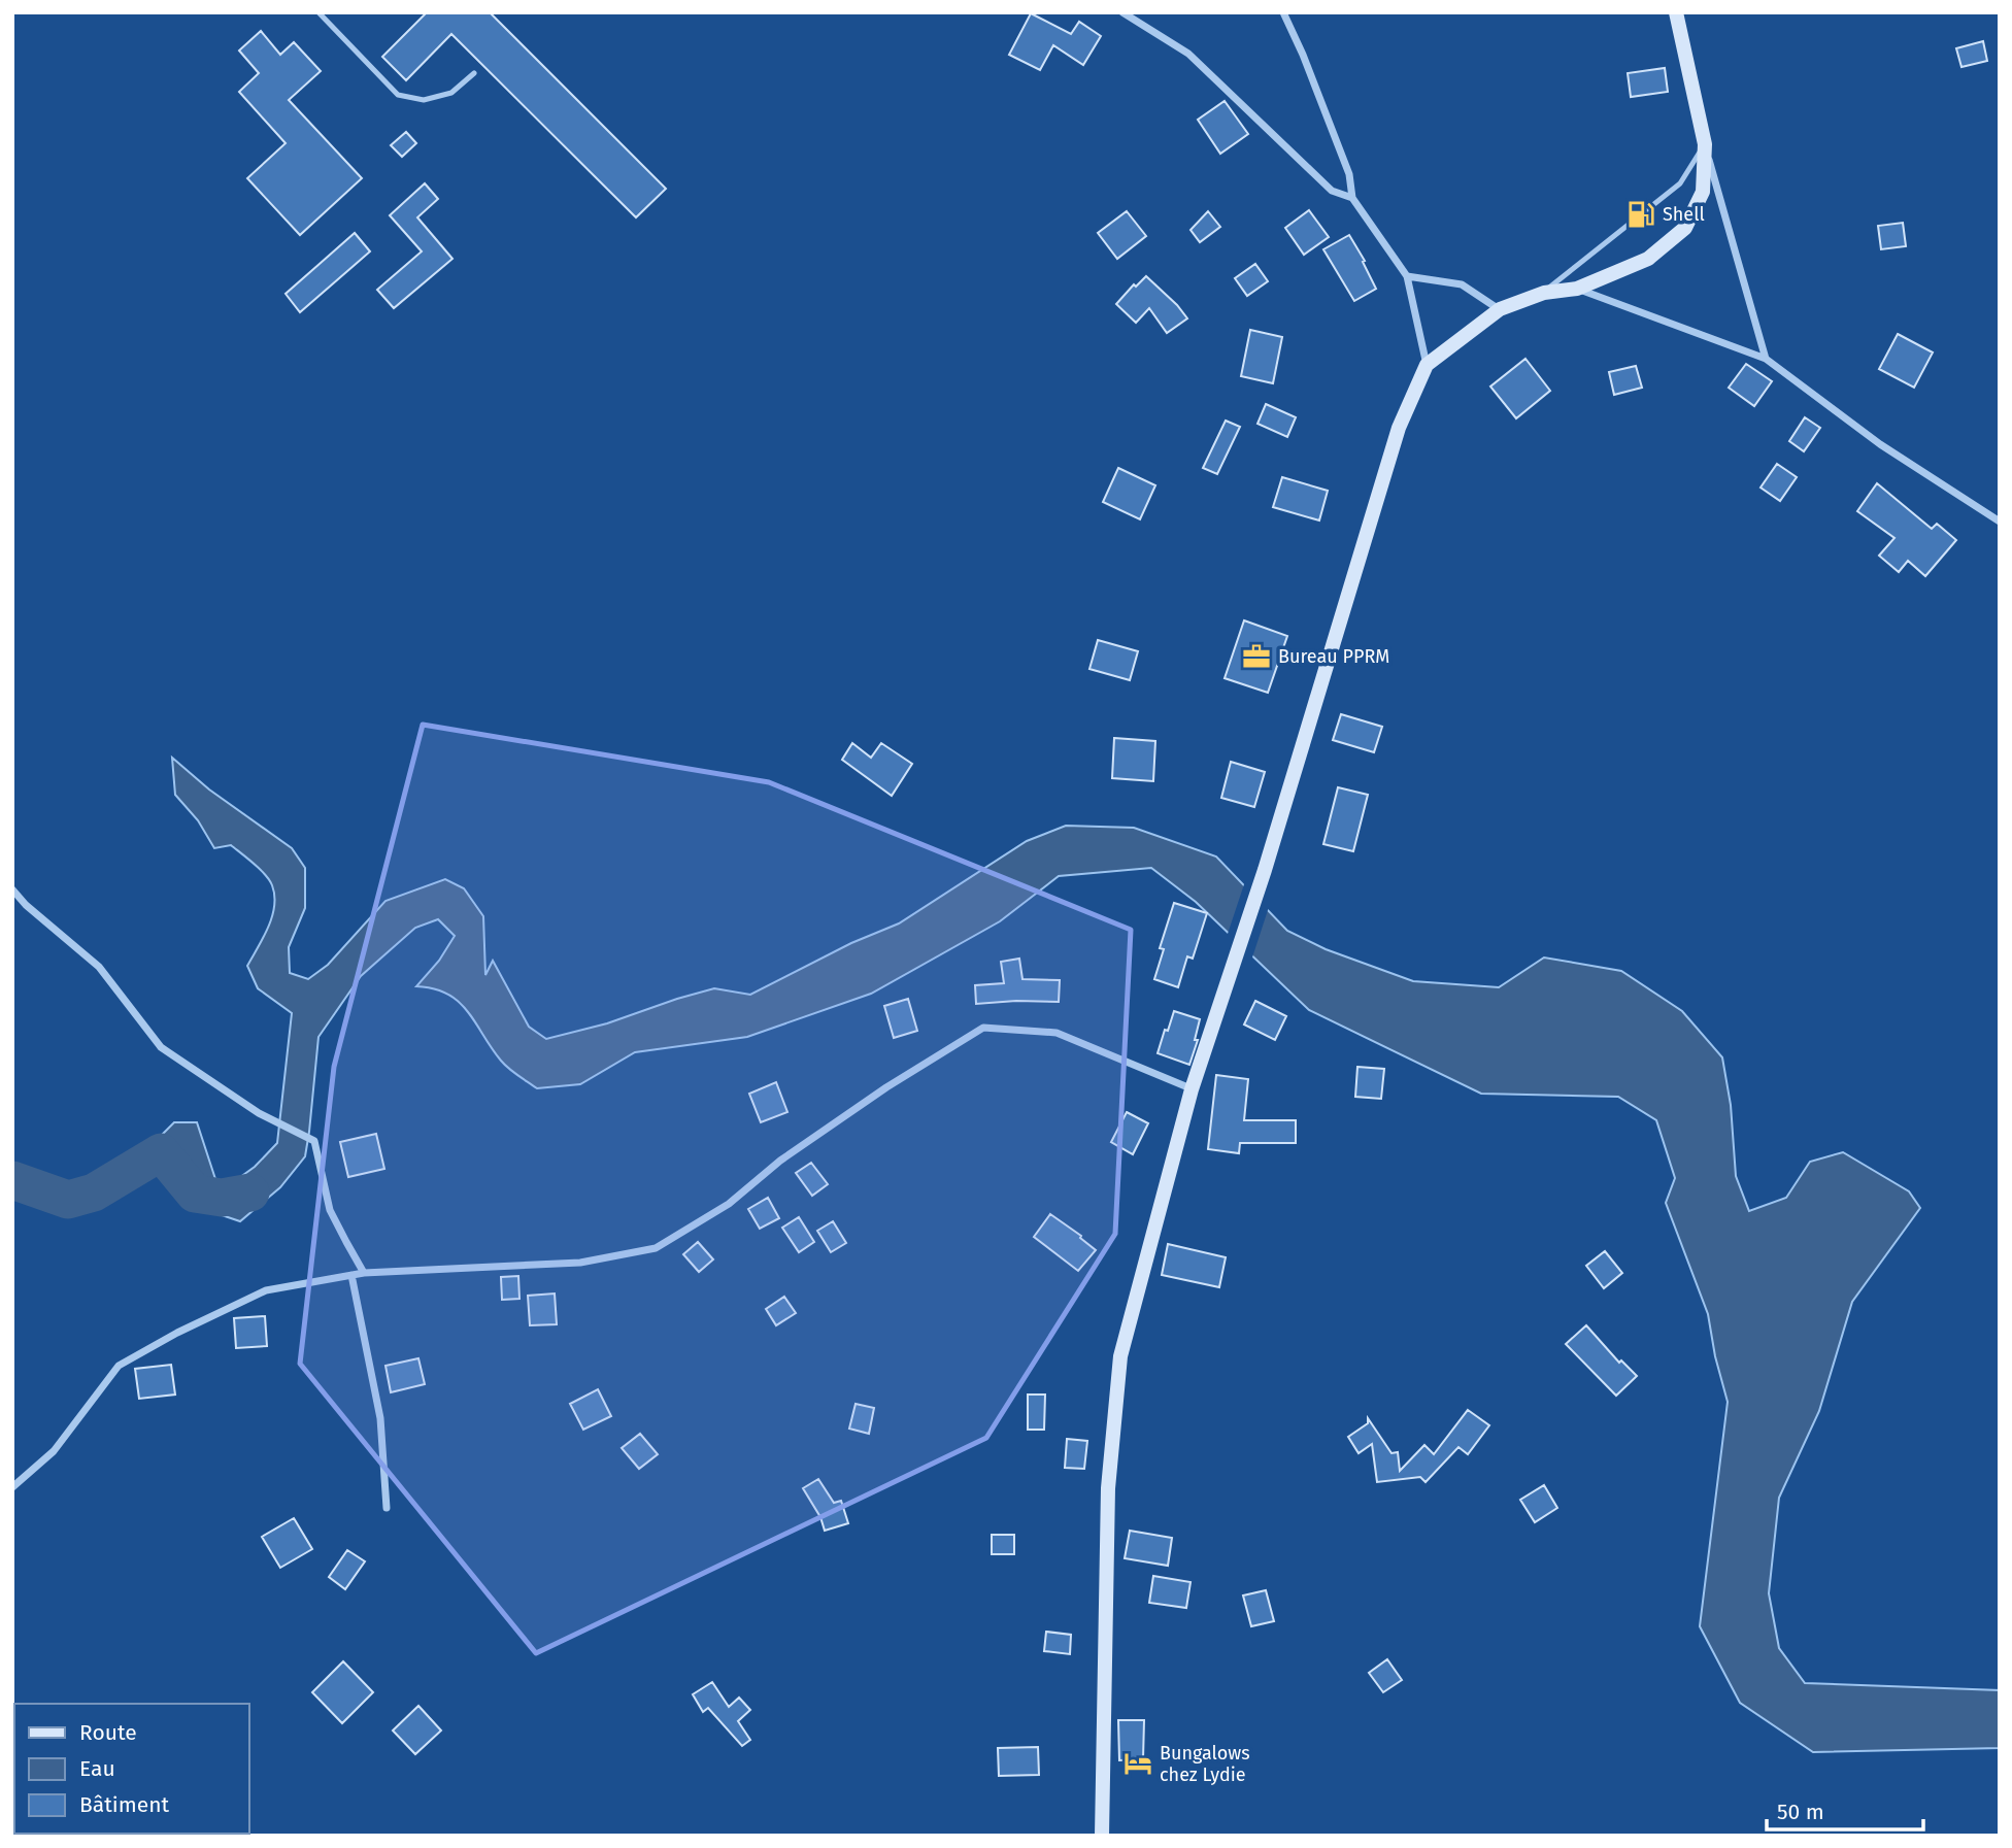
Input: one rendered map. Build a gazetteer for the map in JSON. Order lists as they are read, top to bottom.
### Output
{
  "places": {
    "fuel station": ["Shell"],
    "office": ["Bureau PPRM"],
    "hotel": ["Bungalows chez Lydie"]
  },
  "legend": ["Route", "Eau", "Bâtiment"],
  "scale_bar": "50 m"
}
